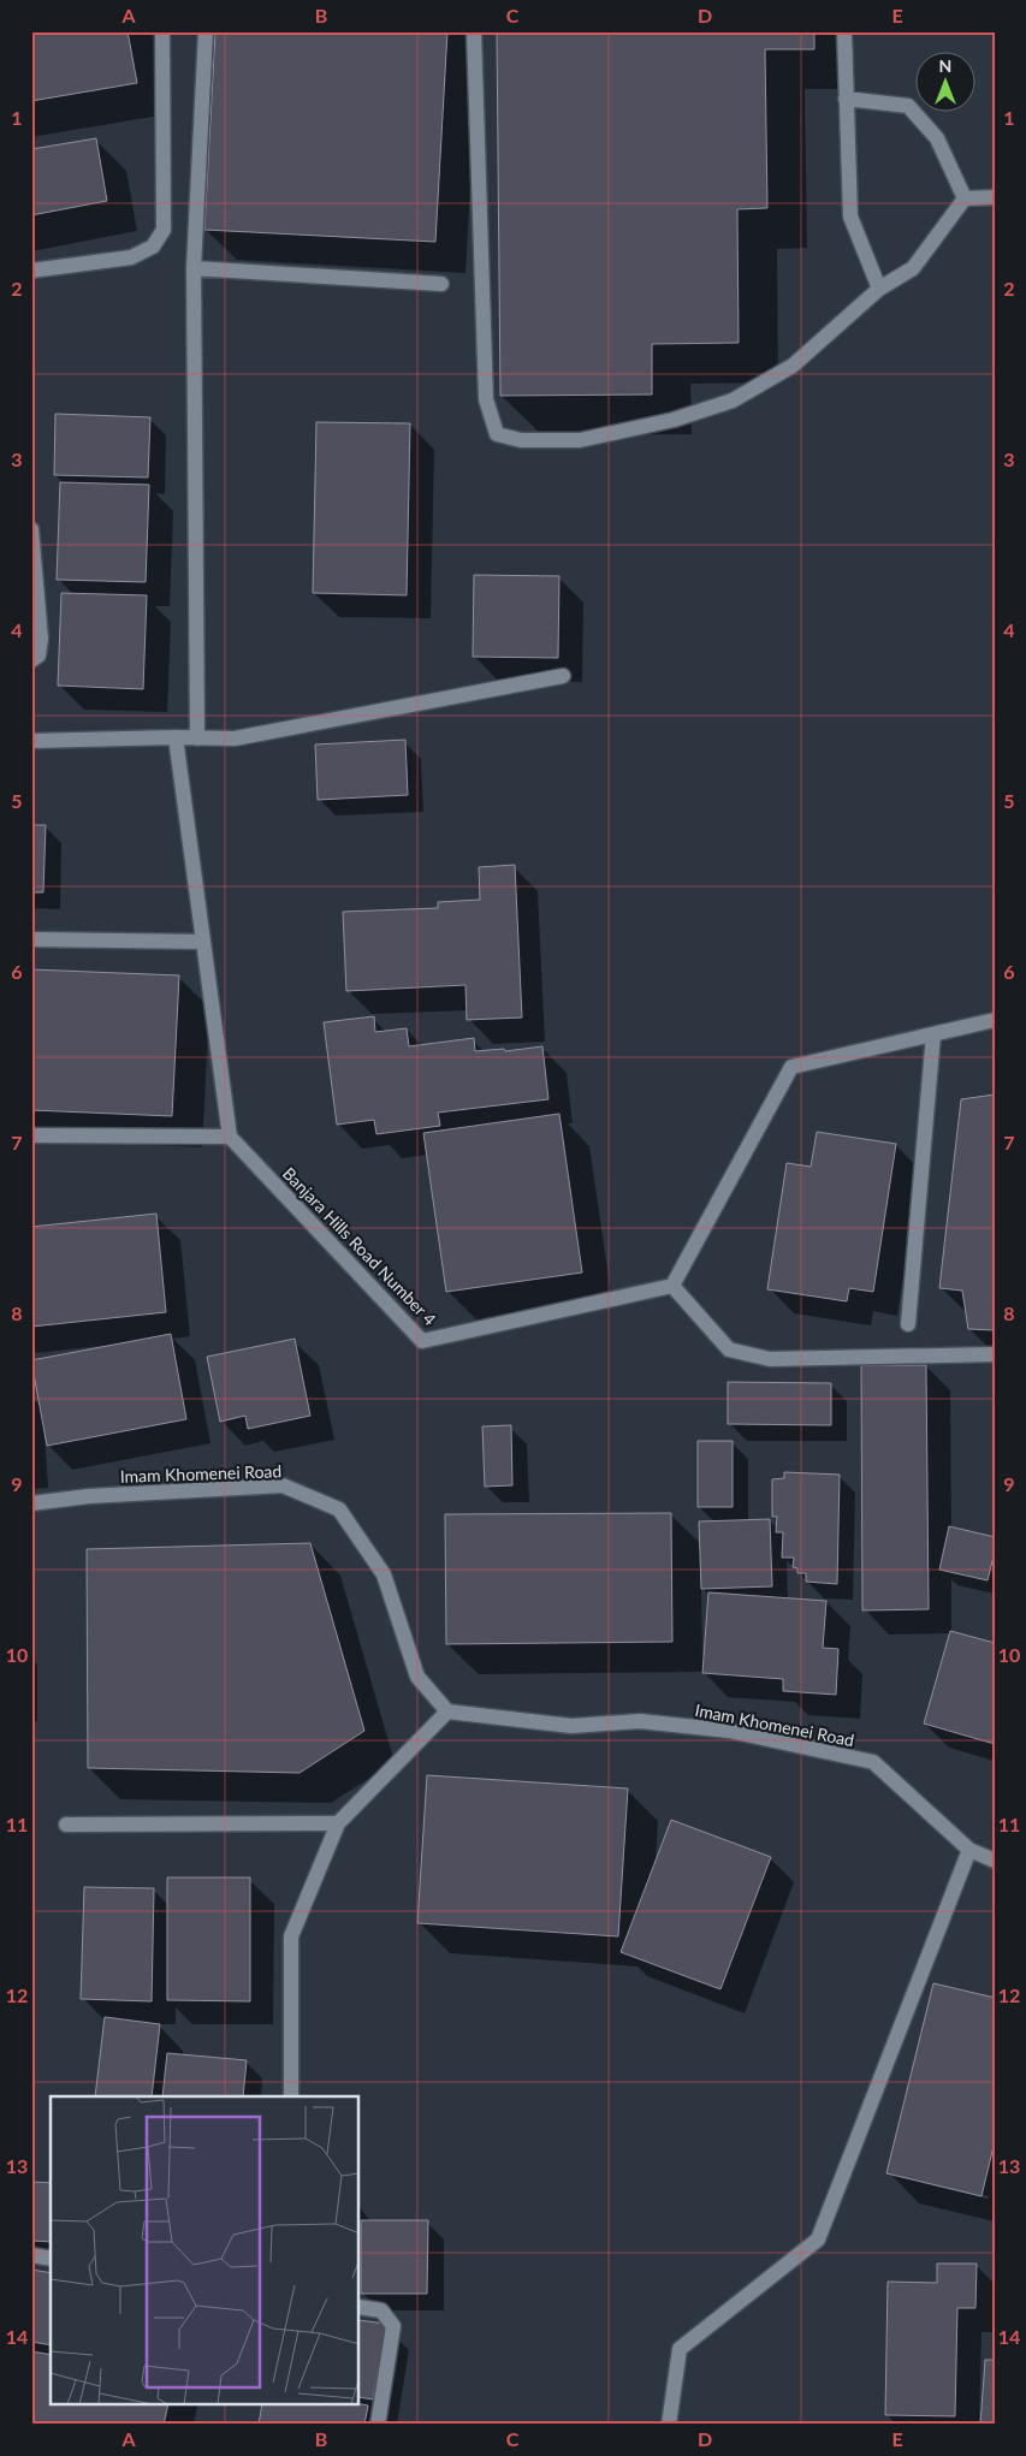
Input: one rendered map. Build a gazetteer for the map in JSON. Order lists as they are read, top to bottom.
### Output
{
  "streets": {
    "street": ["Banjara Hills Road Number 4", "Imam Khomenei Road"]
  },
  "north": "top",
  "grid": {
    "columns": [
      "A",
      "B",
      "C",
      "D",
      "E"
    ],
    "rows": [
      "1",
      "2",
      "3",
      "4",
      "5",
      "6",
      "7",
      "8",
      "9",
      "10",
      "11",
      "12",
      "13",
      "14"
    ]
  }
}
